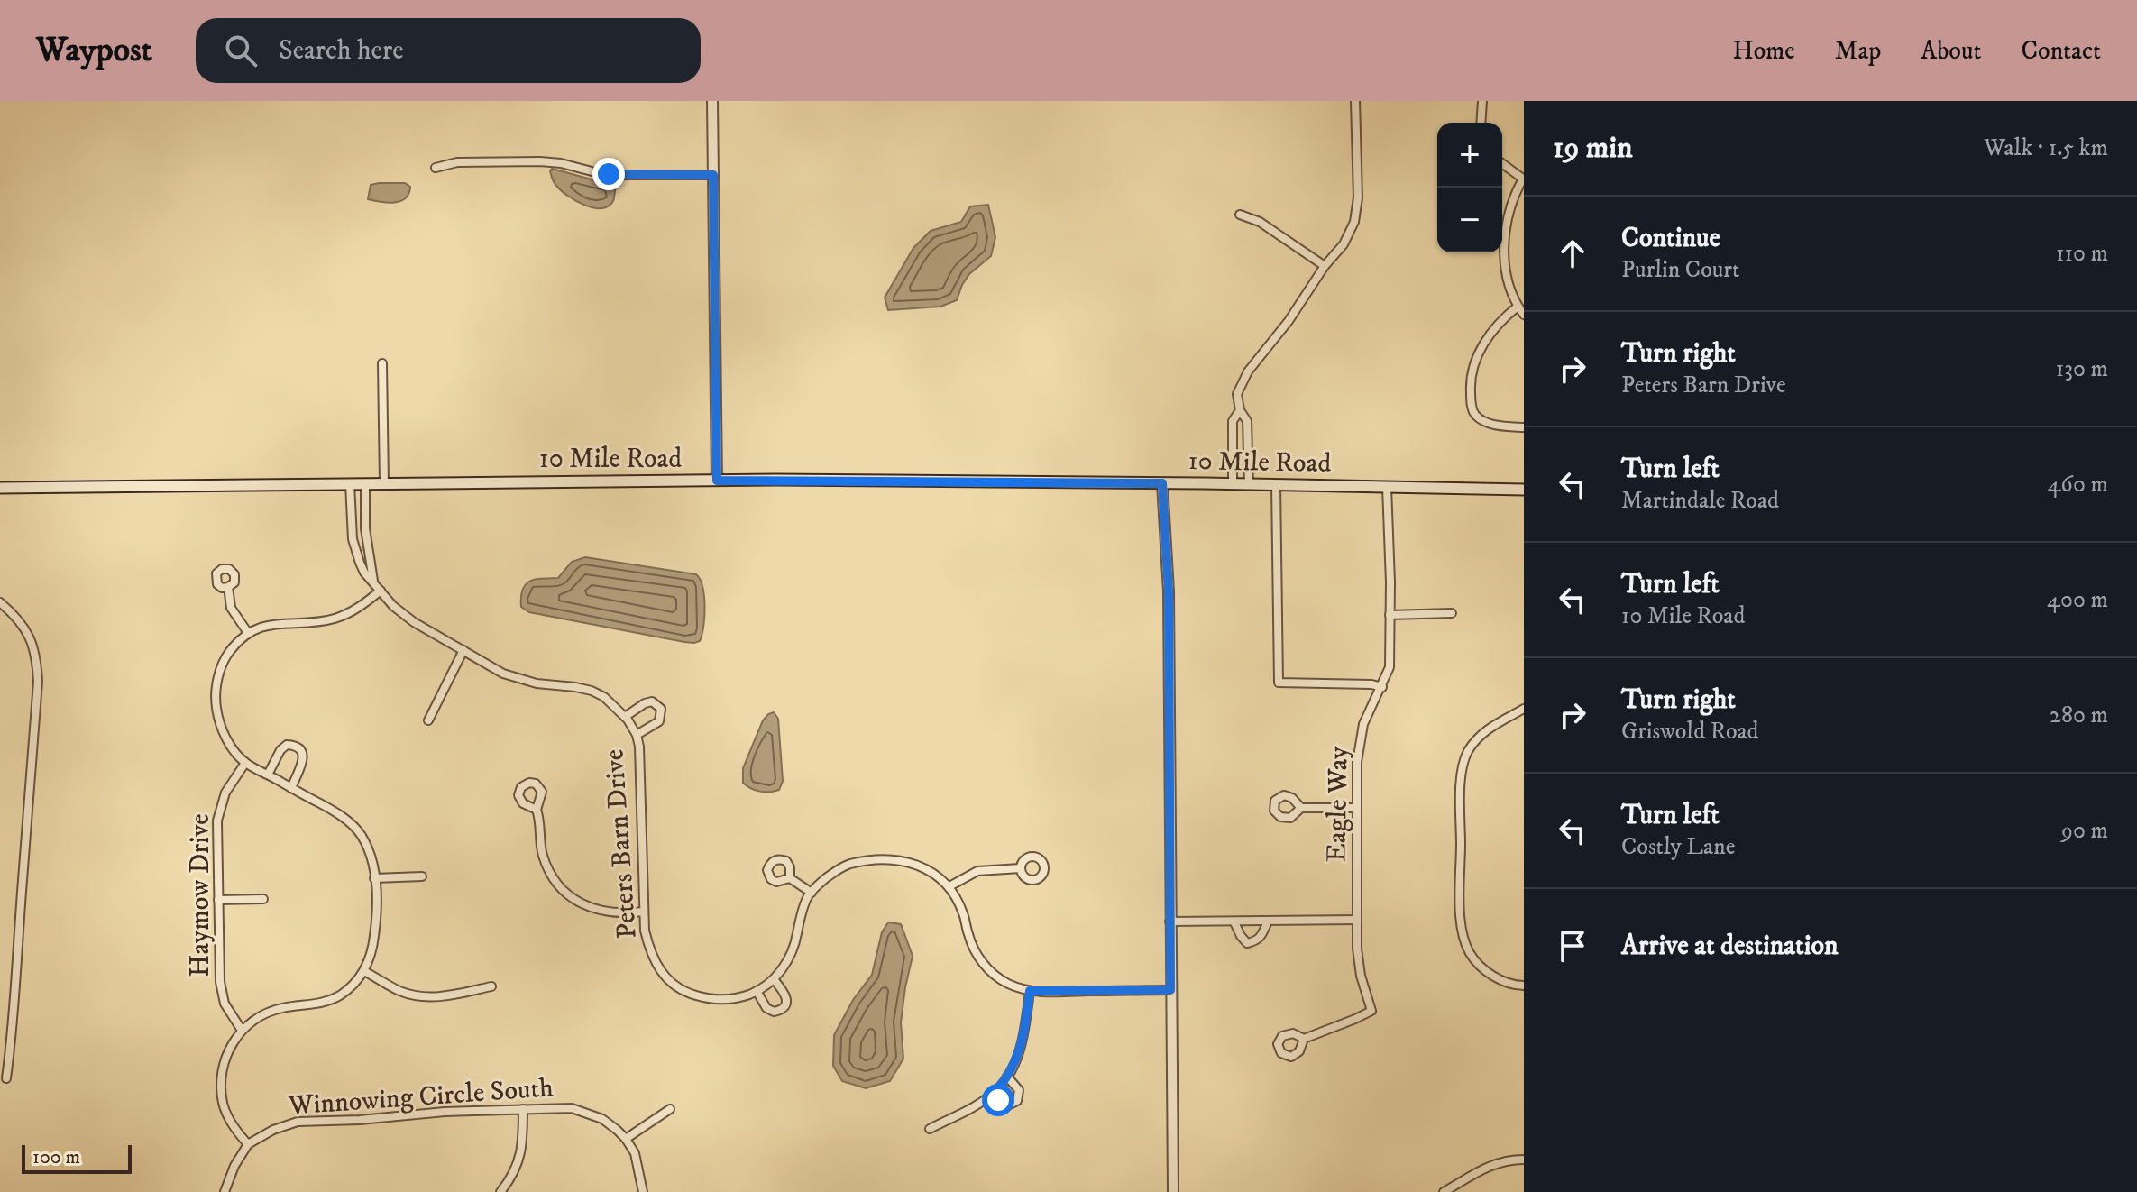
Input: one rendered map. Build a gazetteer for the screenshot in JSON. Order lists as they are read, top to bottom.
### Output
{
  "streets": {
    "main road": ["10 Mile Road"],
    "street": [
      "Eagle Way",
      "Peters Barn Drive",
      "Haymow Drive",
      "Winnowing Circle South"
    ]
  },
  "crossings": [
    ["10 Mile Road", "Eagle Way"],
    ["10 Mile Road", "Peters Barn Drive"]
  ],
  "scale_bar": "100 m",
  "page": {
    "header": "Waypost",
    "search": "Search here",
    "nav": [
      "Home",
      "Map",
      "About",
      "Contact"
    ],
    "heading": ["19 min", "Walk · 1.5 km"],
    "map_buttons": ["+", "−"],
    "list": [
      ["Continue", "Purlin Court", "110 m"],
      ["Turn right", "Peters Barn Drive", "130 m"],
      ["Turn left", "Martindale Road", "460 m"],
      ["Turn left", "10 Mile Road", "400 m"],
      ["Turn right", "Griswold Road", "280 m"],
      ["Turn left", "Costly Lane", "90 m"],
      "Arrive at destination"
    ],
    "scale": "100 m"
  }
}
